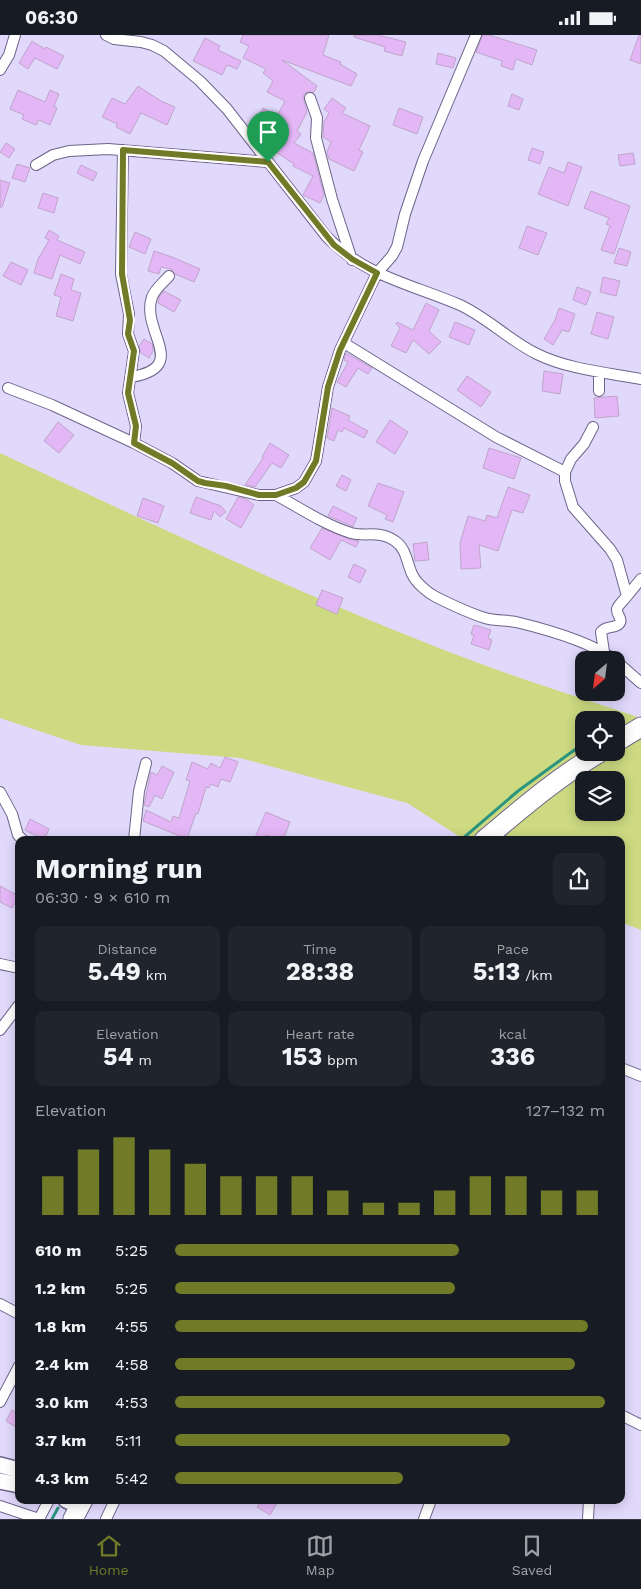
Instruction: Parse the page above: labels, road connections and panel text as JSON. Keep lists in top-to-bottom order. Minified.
{"north":"bottom left","page":{"status":"06:30","heading":["Morning run","06:30 · 9 × 610 m"],"stats":[["Distance","5.49 km"],["Time","28:38"],["Pace","5:13 /km"],["Elevation","54 m"],["Heart rate","153 bpm"],["kcal","336"]],"chart":["Elevation","127–132 m"],"list":[{"name":"610 m","note":"5:25"},{"name":"1.2 km","note":"5:25"},{"name":"1.8 km","note":"4:55"},{"name":"2.4 km","note":"4:58"},{"name":"3.0 km","note":"4:53"},{"name":"3.7 km","note":"5:11"},{"name":"4.3 km","note":"5:42"}],"tabs":["Home","Map","Saved"]}}
